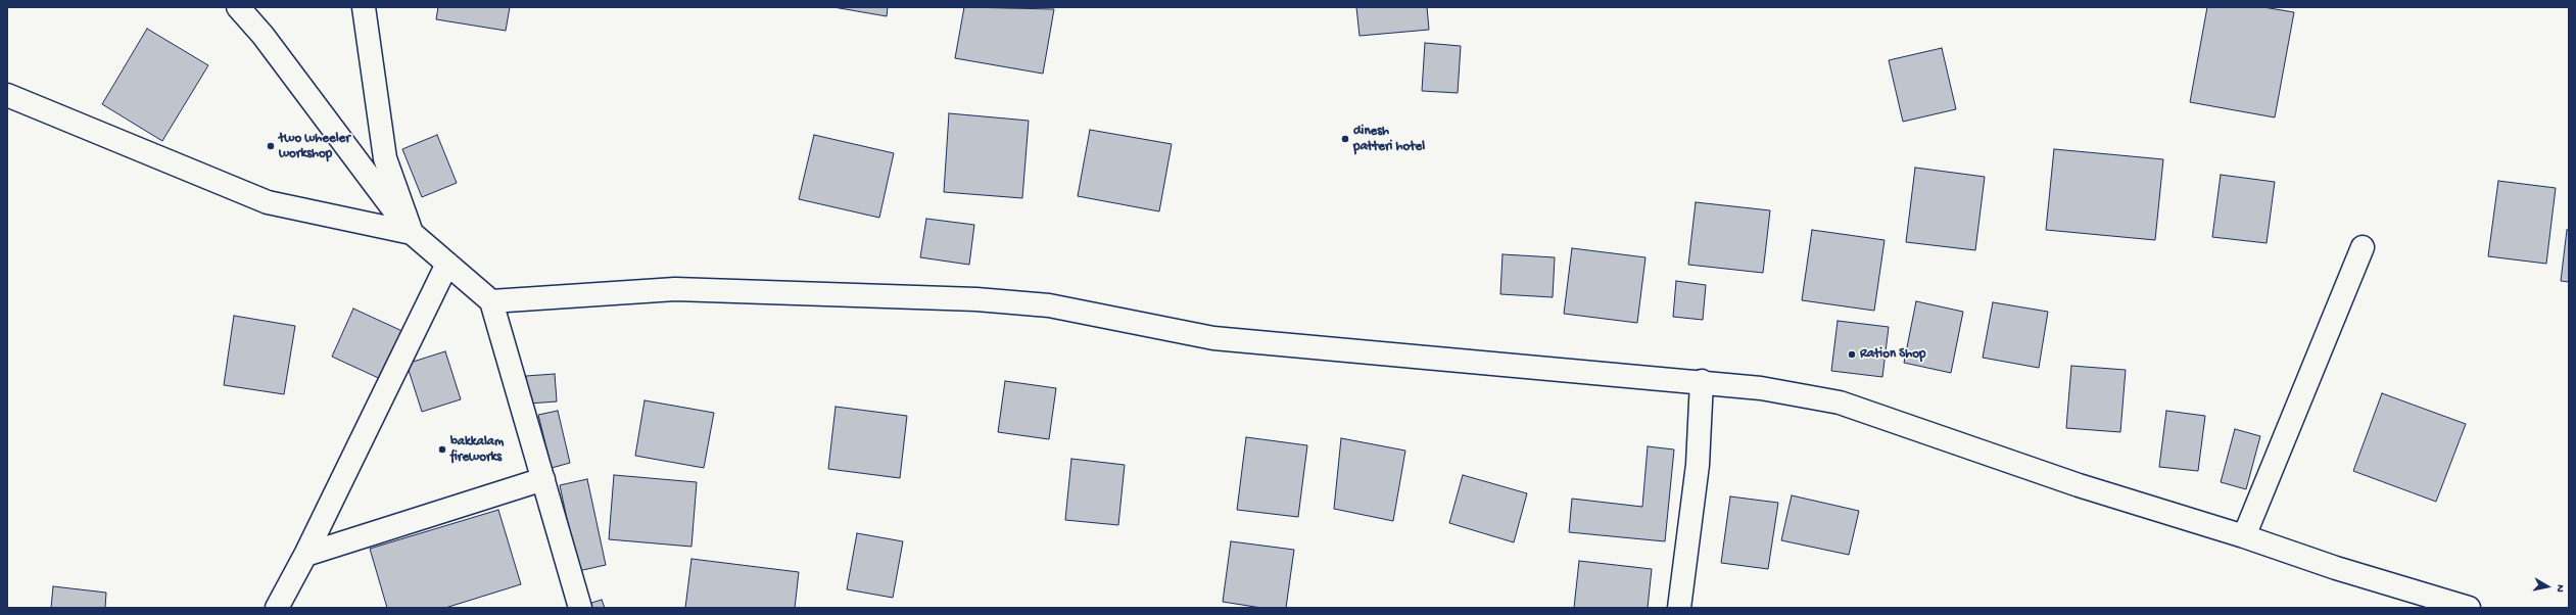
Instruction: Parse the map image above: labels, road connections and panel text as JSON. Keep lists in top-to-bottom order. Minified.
{"places":["dinesh patteri hotel","two wheeler workshop","Ration Shop","bakkalam fireworks"],"north":"right"}
